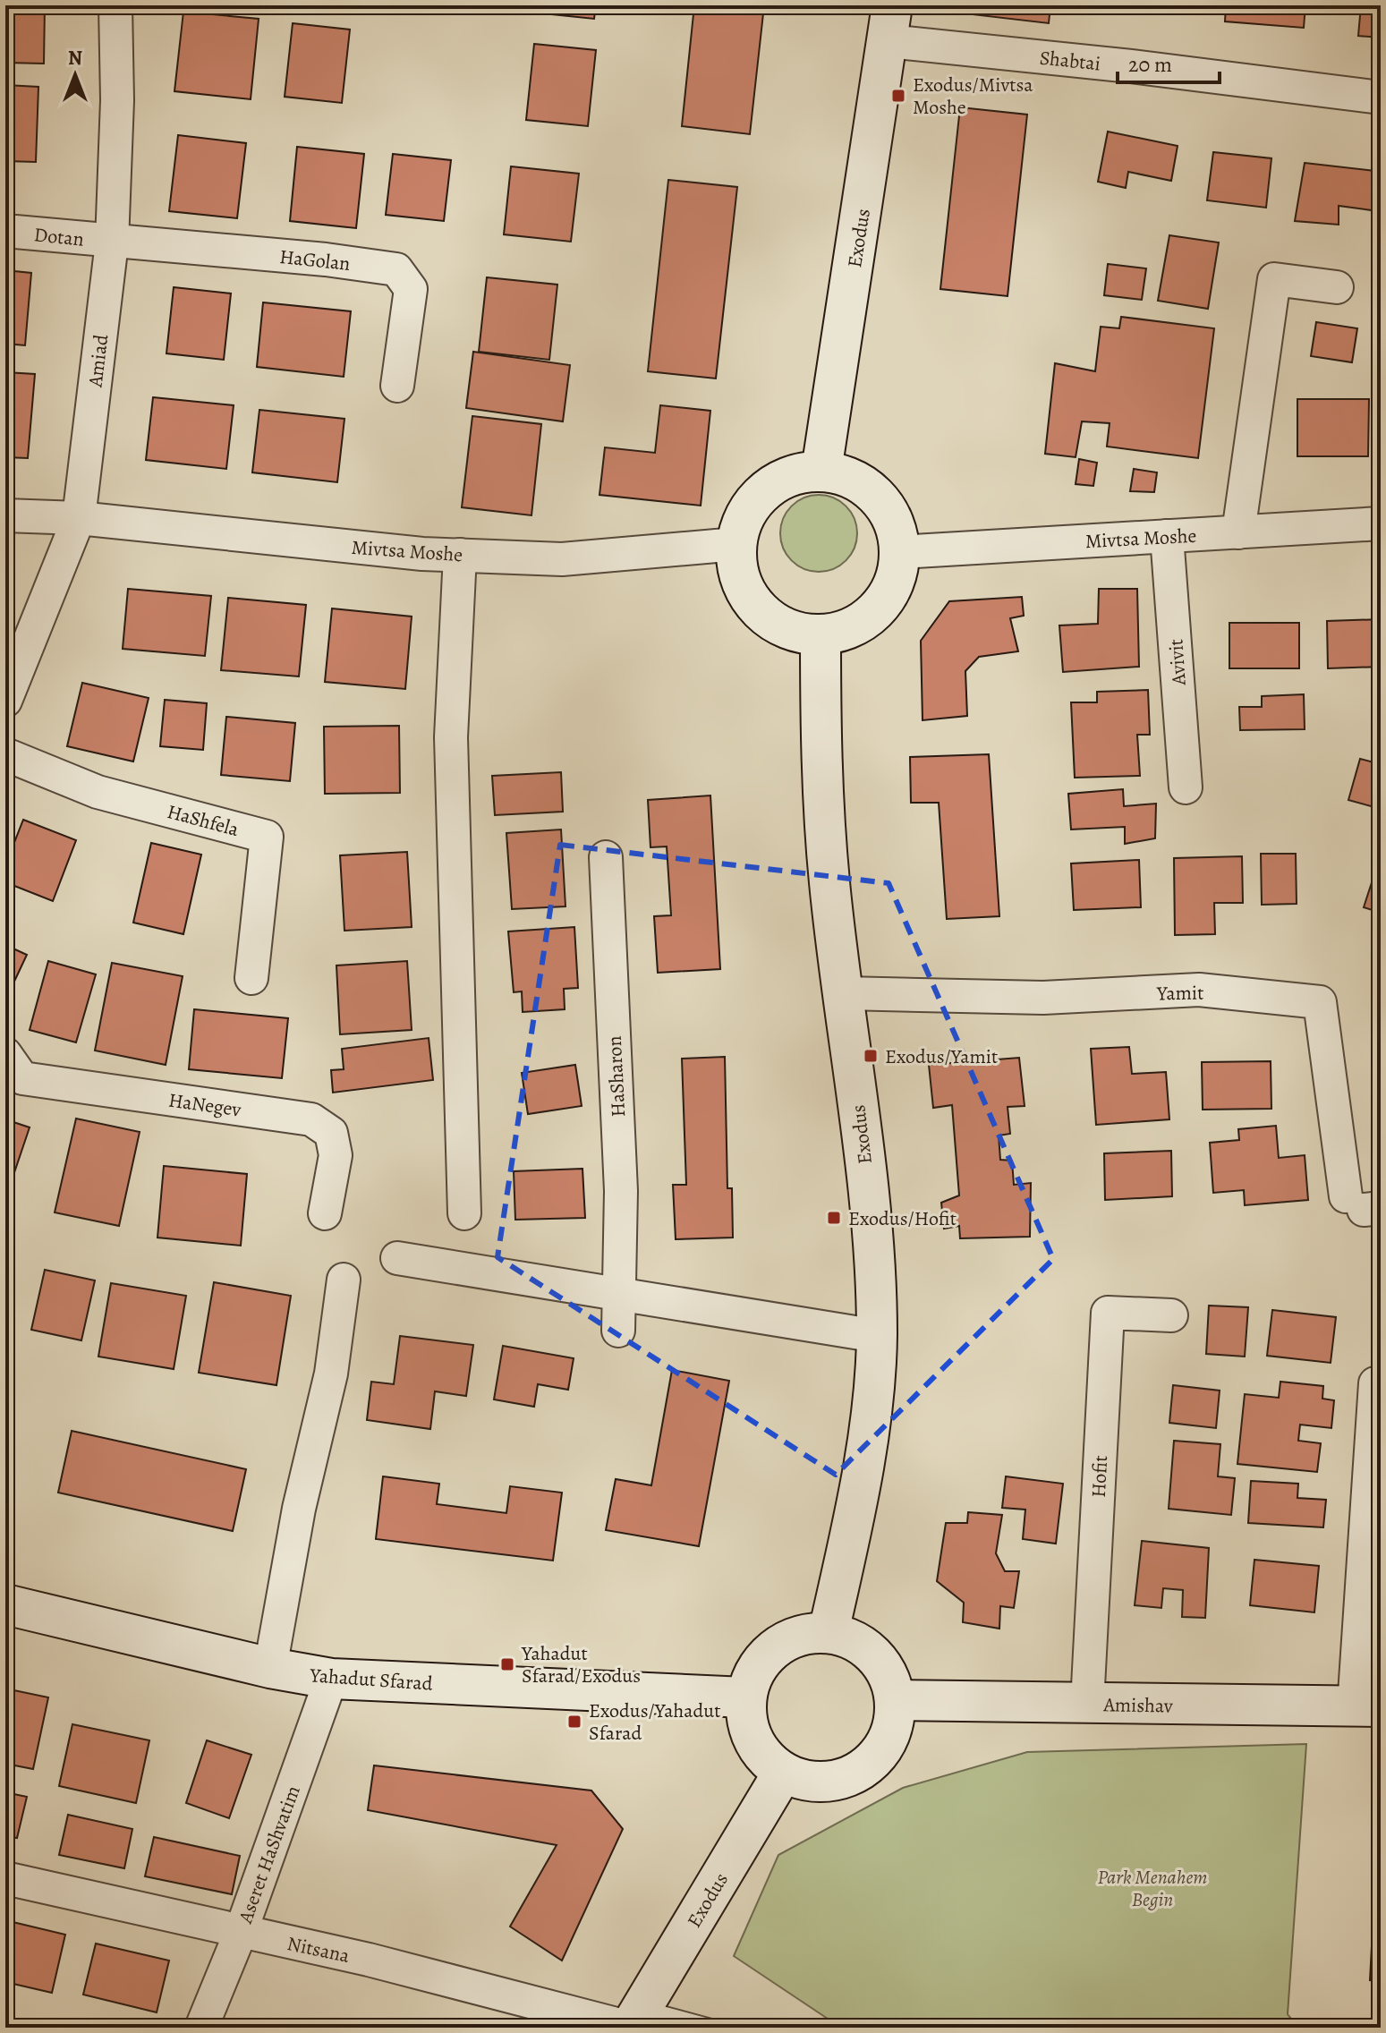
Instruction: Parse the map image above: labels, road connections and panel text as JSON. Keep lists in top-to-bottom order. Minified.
{"streets":{"street":["Shabtai","Dotan","Exodus","HaGolan","Amiad","Mivtsa Moshe","Avivit","HaShfela","Yamit","HaSharon","HaNegev","Hofit","Yahadut Sfarad","Amishav","Aseret HaShvatim","Nitsana"]},"crossings":[["Shabtai","Exodus"],["Dotan","HaGolan"],["Dotan","Amiad"],["Exodus","Mivtsa Moshe"],["Exodus","Yamit"],["Exodus","Yahadut Sfarad"],["Exodus","Amishav"],["Exodus","Nitsana"],["HaGolan","Amiad"],["Amiad","Mivtsa Moshe"],["Mivtsa Moshe","Avivit"],["Hofit","Amishav"],["Yahadut Sfarad","Amishav"],["Yahadut Sfarad","Aseret HaShvatim"],["Aseret HaShvatim","Nitsana"]],"parks":["Park Menahem Begin"],"places":{"transit":["Exodus/Mivtsa Moshe","Exodus/Yamit","Exodus/Hofit","Yahadut Sfarad/Exodus","Exodus/Yahadut Sfarad"]},"scale_bar":"20 m","north":"top"}
